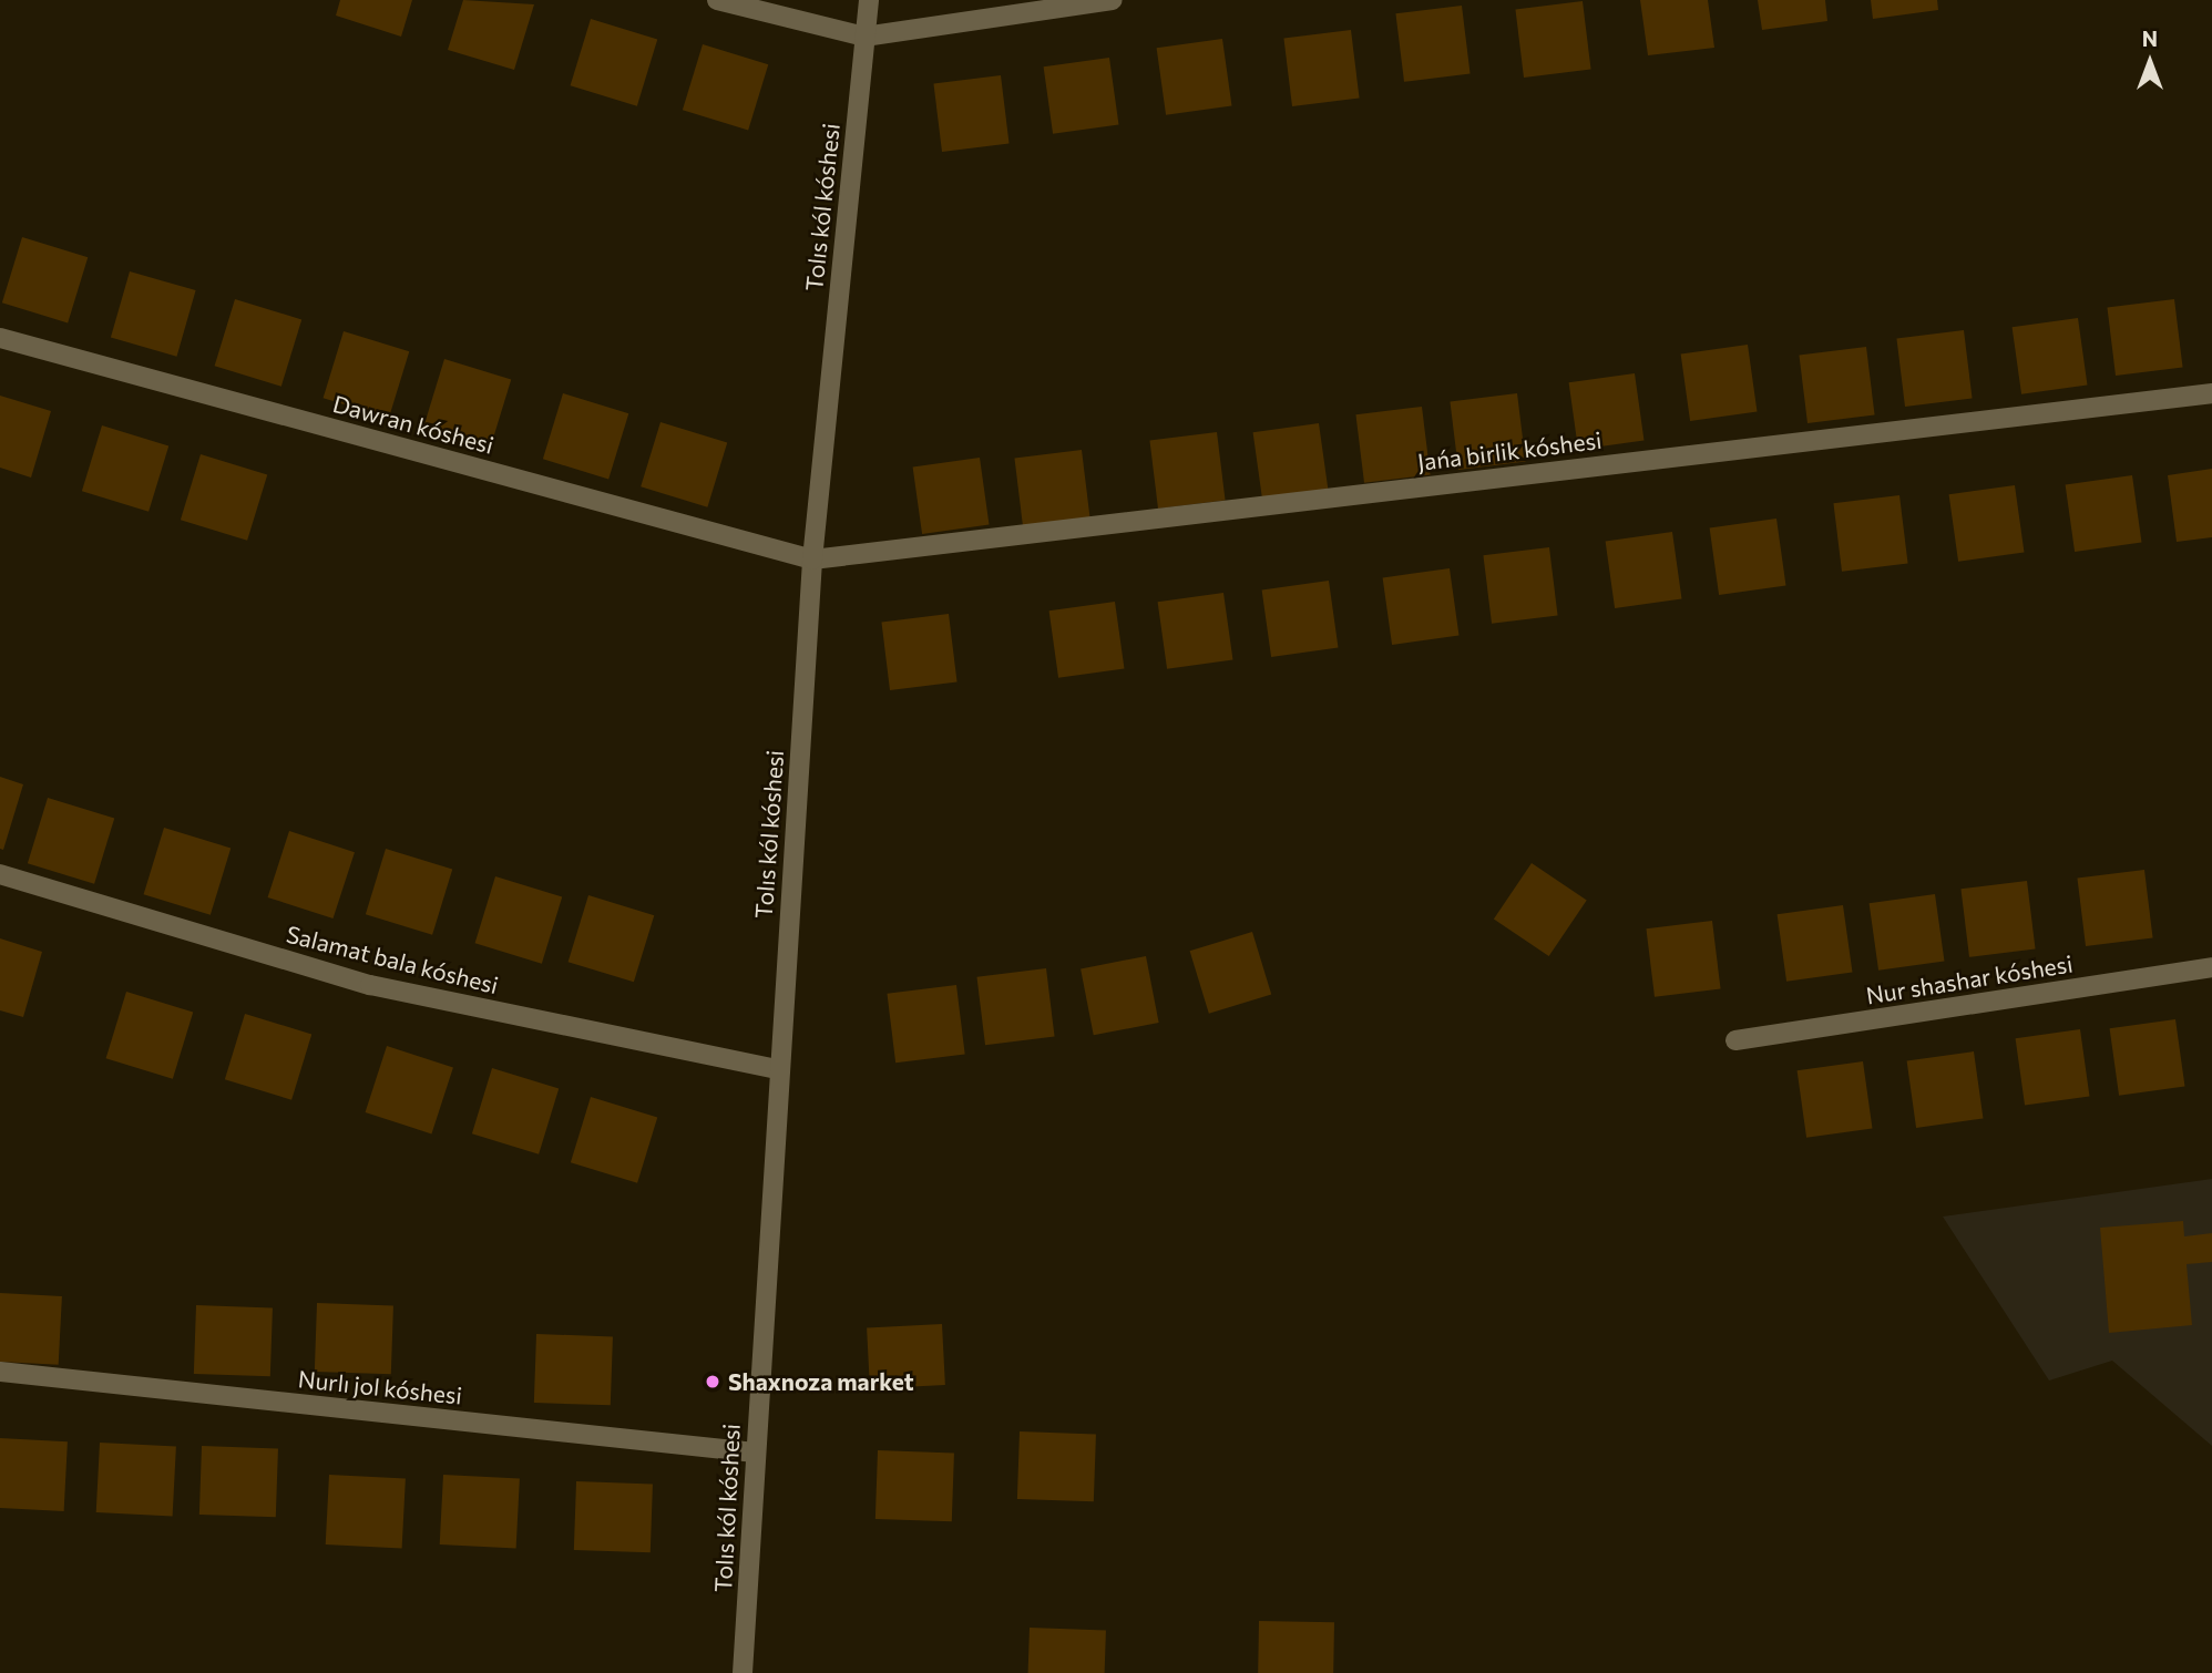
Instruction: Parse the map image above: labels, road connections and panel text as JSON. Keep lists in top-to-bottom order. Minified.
{"streets":{"street":["Tolıs kól kóshesi","Dawran kóshesi","Jańa birlik kóshesi","Salamat bala kóshesi","Nur shashar kóshesi","Nurlı jol kóshesi"]},"crossings":[["Tolıs kól kóshesi","Dawran kóshesi"],["Tolıs kól kóshesi","Jańa birlik kóshesi"],["Tolıs kól kóshesi","Salamat bala kóshesi"],["Tolıs kól kóshesi","Nurlı jol kóshesi"],["Dawran kóshesi","Jańa birlik kóshesi"]],"places":["Shaxnoza market"],"north":"top"}
